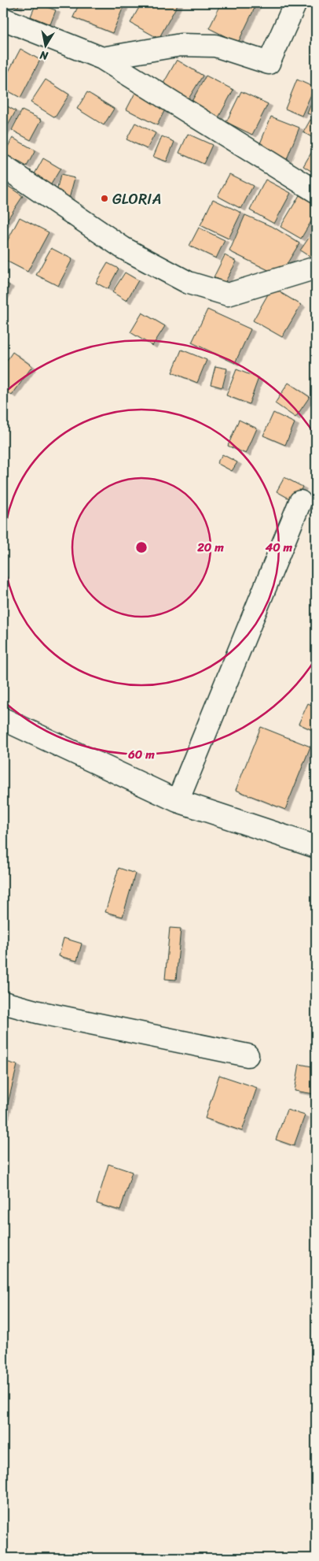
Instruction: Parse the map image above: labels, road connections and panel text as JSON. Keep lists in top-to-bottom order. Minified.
{"places":["GLORIA"],"north":"bottom","rings":["20 m","40 m","60 m"]}
